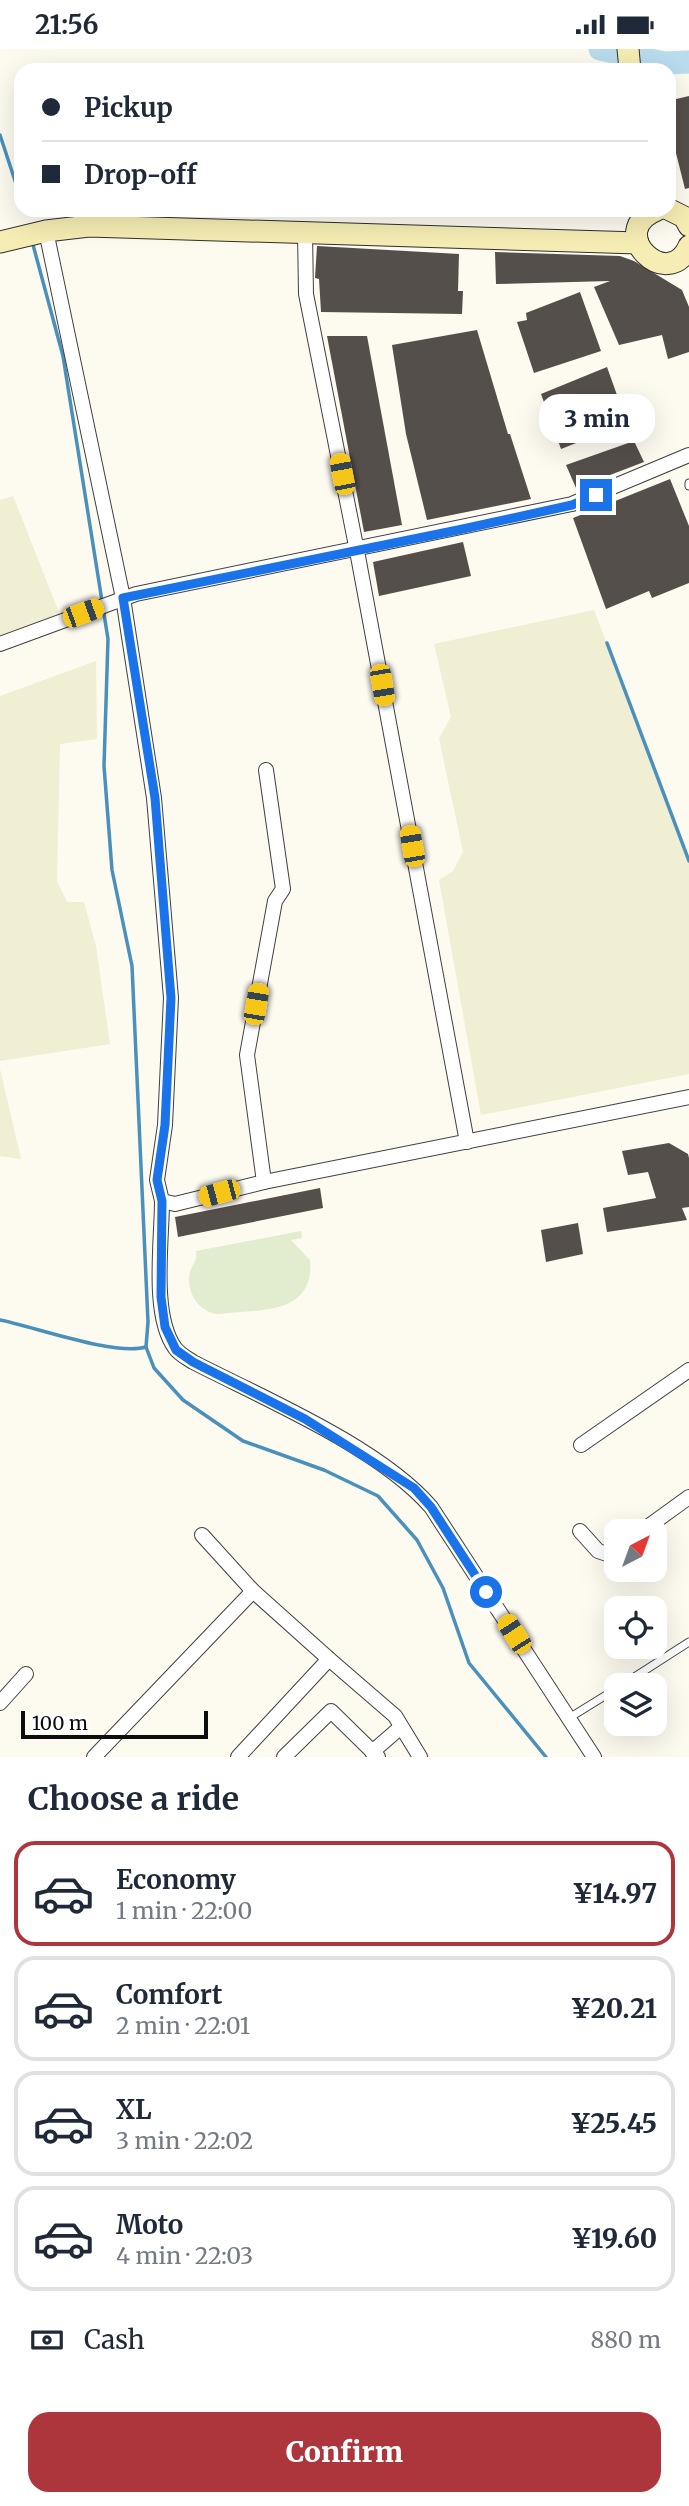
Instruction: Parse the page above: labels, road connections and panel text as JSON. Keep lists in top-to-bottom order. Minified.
{"scale_bar":"100 m","north":"top right","page":{"status":"21:56","banner":["Pickup","Drop-off"],"bubble":"3 min","scale":"100 m","heading":"Choose a ride","list":[{"name":"Economy","note":"1 min · 22:00","value":"¥14.97"},{"name":"Comfort","note":"2 min · 22:01","value":"¥20.21"},{"name":"XL","note":"3 min · 22:02","value":"¥25.45"},{"name":"Moto","note":"4 min · 22:03","value":"¥19.60"}],"pay":["Cash","880 m"],"buttons":"Confirm"}}
